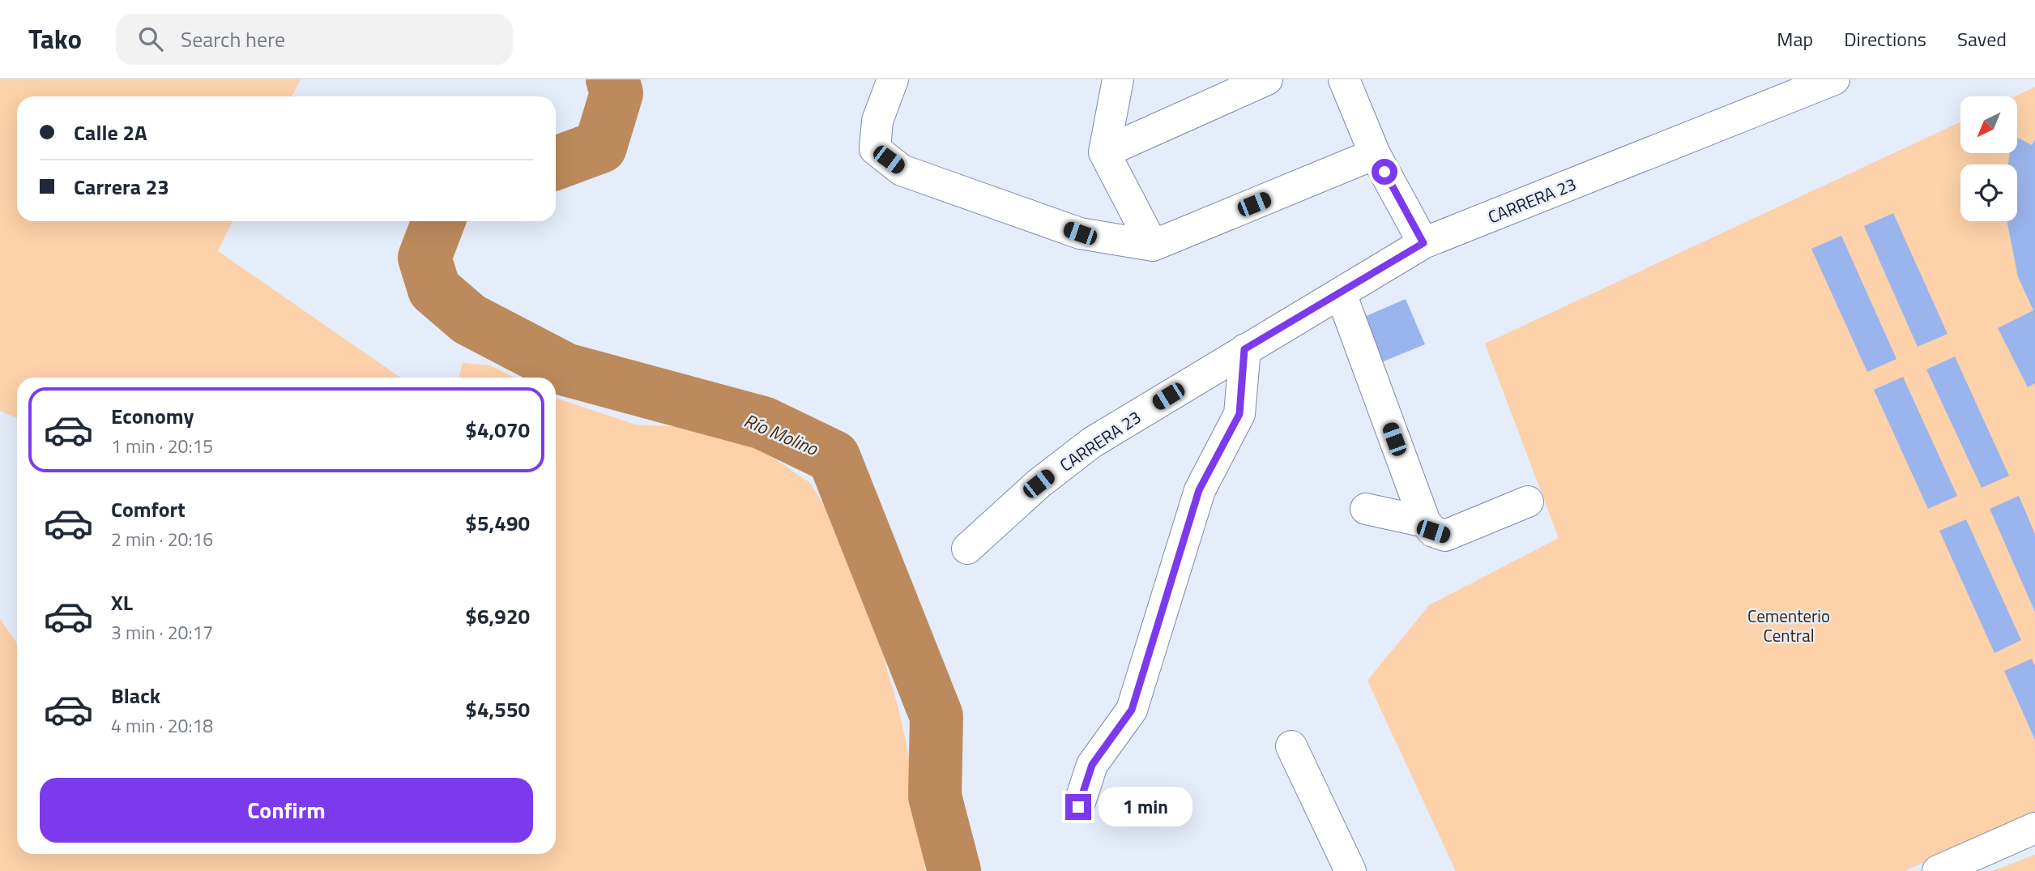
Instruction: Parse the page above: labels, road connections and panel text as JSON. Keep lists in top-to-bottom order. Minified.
{"streets":{"street":["CARRERA 23"]},"water":["Río Molino"],"parks":["Cementerio Central"],"north":"bottom left","page":{"header":"Tako","search":"Search here","nav":["Map","Directions","Saved"],"banner":["Calle 2A","Carrera 23"],"list":[{"name":"Economy","note":"1 min · 20:15","value":"$4,070"},{"name":"Comfort","note":"2 min · 20:16","value":"$5,490"},{"name":"XL","note":"3 min · 20:17","value":"$6,920"},{"name":"Black","note":"4 min · 20:18","value":"$4,550"}],"buttons":"Confirm","bubble":"1 min"}}
